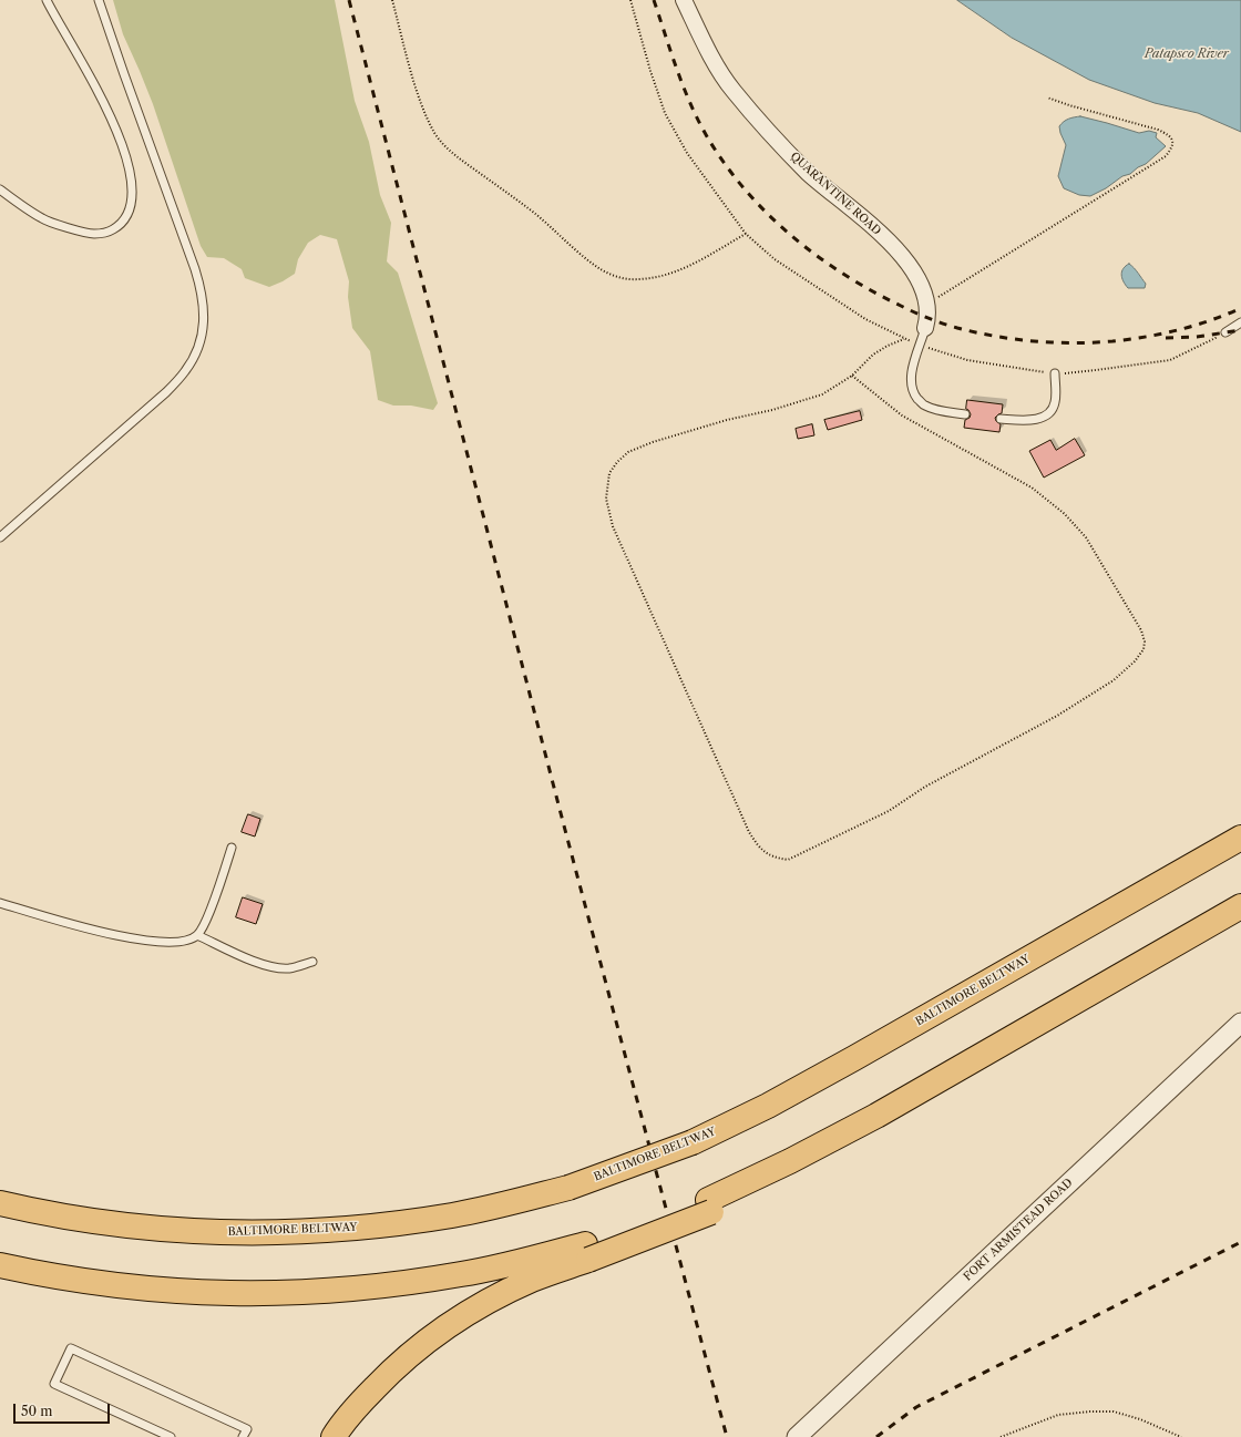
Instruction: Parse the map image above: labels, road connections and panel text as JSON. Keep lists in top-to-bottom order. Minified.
{"streets":{"highway":["BALTIMORE BELTWAY"],"street":["QUARANTINE ROAD","FORT ARMISTEAD ROAD"]},"water":["Patapsco River"],"scale_bar":"50 m"}
